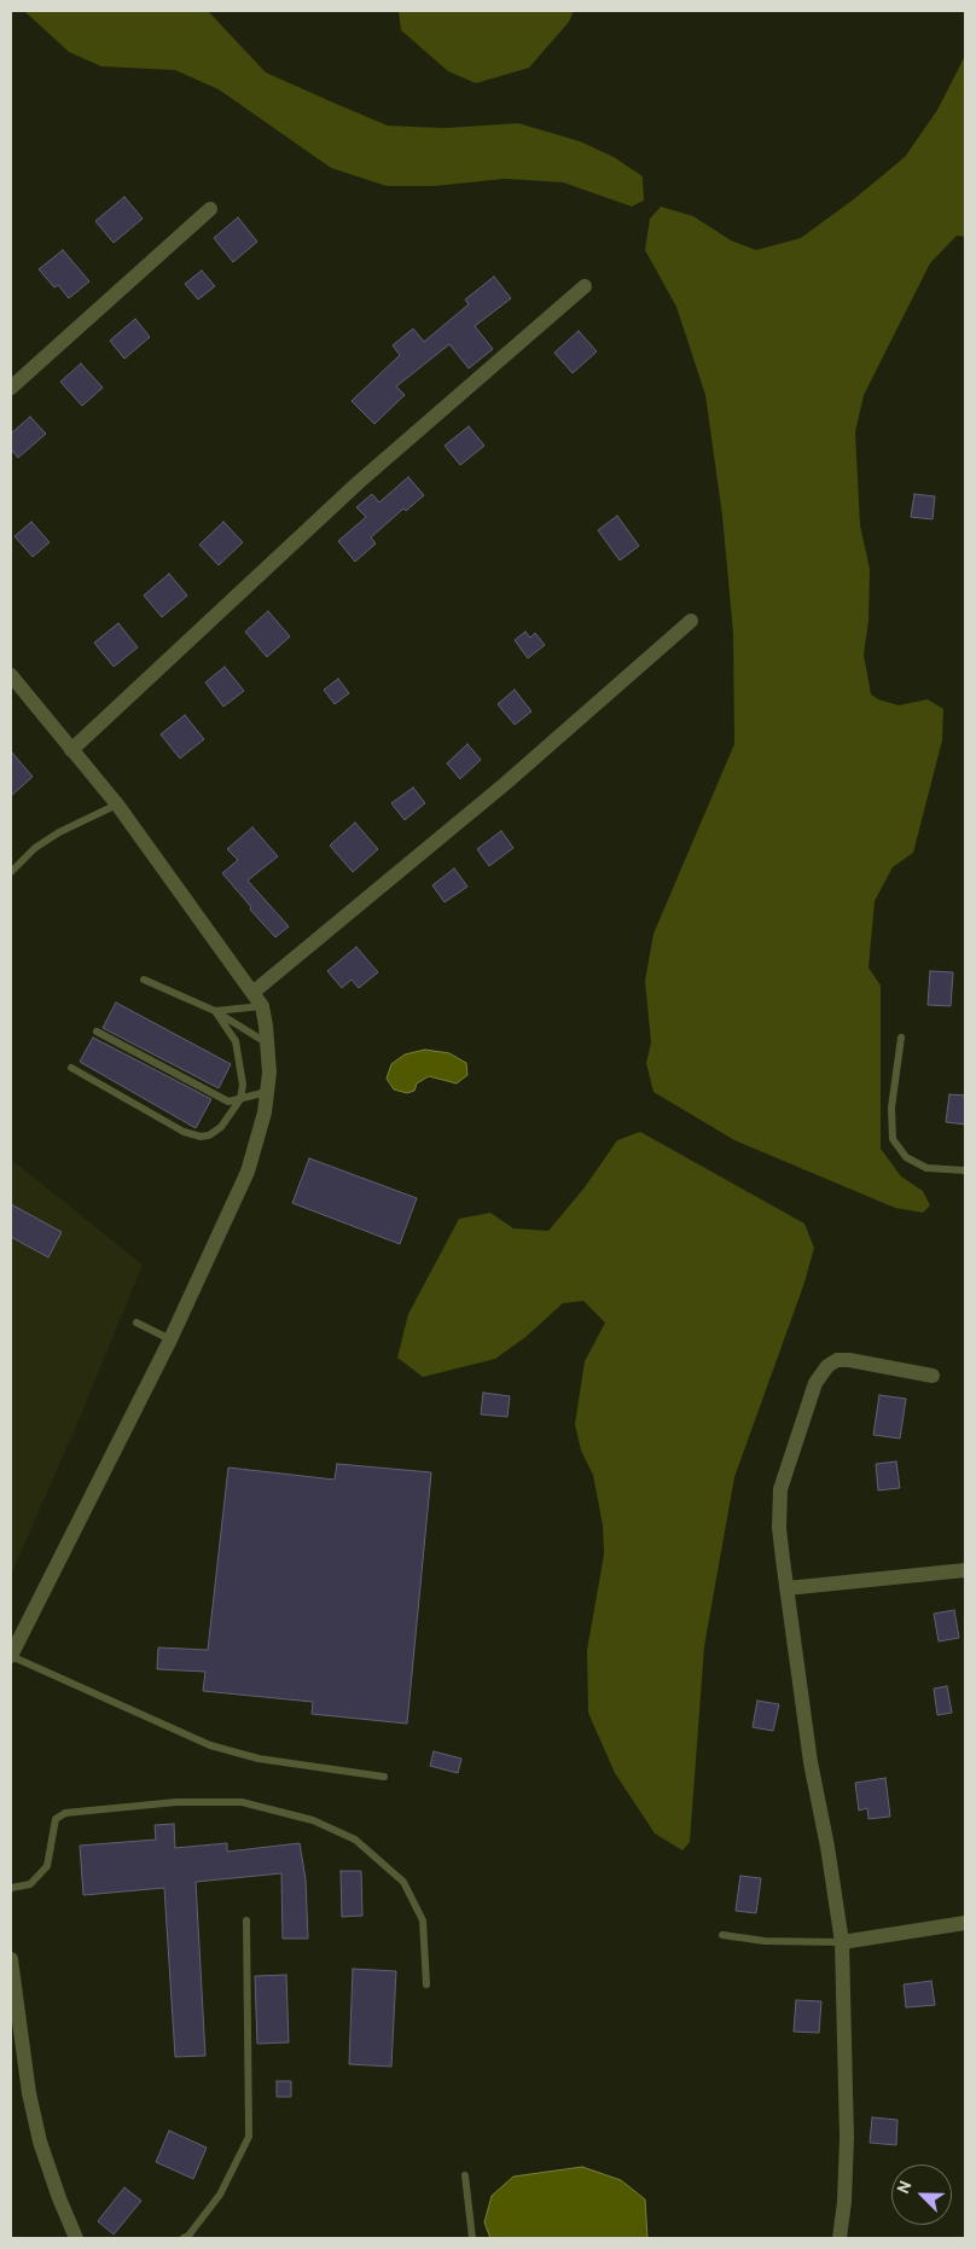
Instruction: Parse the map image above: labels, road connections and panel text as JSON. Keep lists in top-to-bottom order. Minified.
{"north":"top left"}
